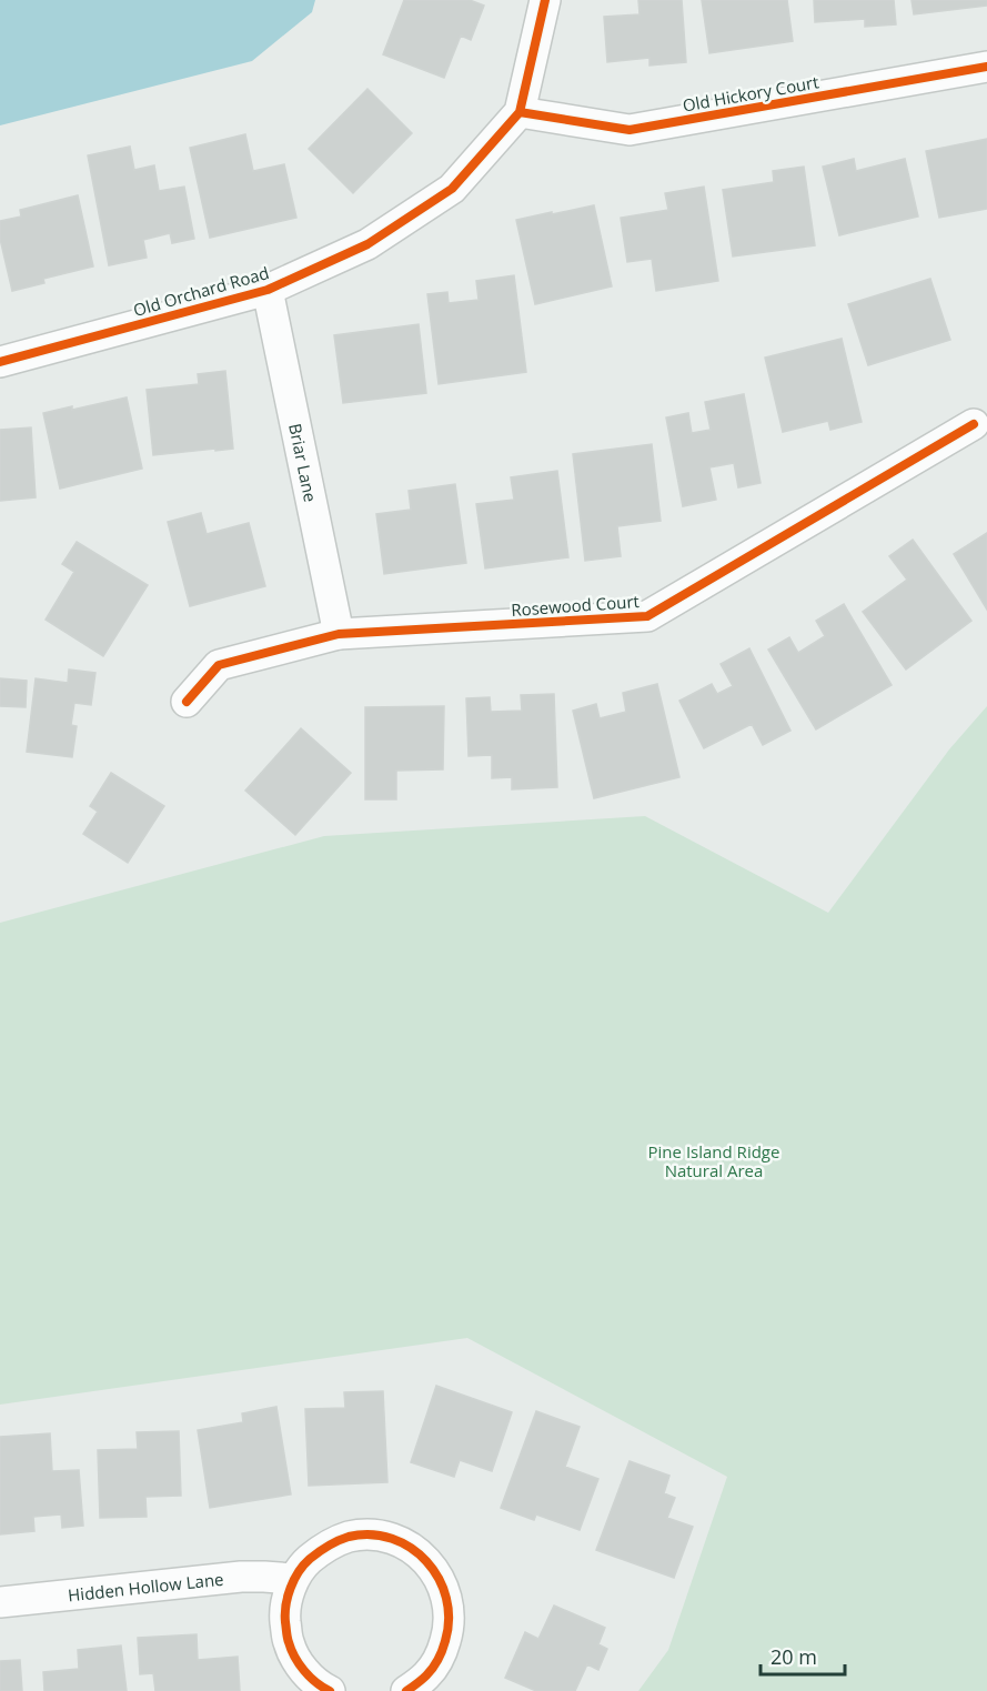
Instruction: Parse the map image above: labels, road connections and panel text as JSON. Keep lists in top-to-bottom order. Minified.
{"streets":{"street":["Old Hickory Court","Old Orchard Road","Briar Lane","Rosewood Court","Hidden Hollow Lane"]},"crossings":[["Old Hickory Court","Old Orchard Road"],["Old Orchard Road","Briar Lane"],["Briar Lane","Rosewood Court"]],"parks":["Pine Island Ridge Natural Area"],"scale_bar":"20 m"}
